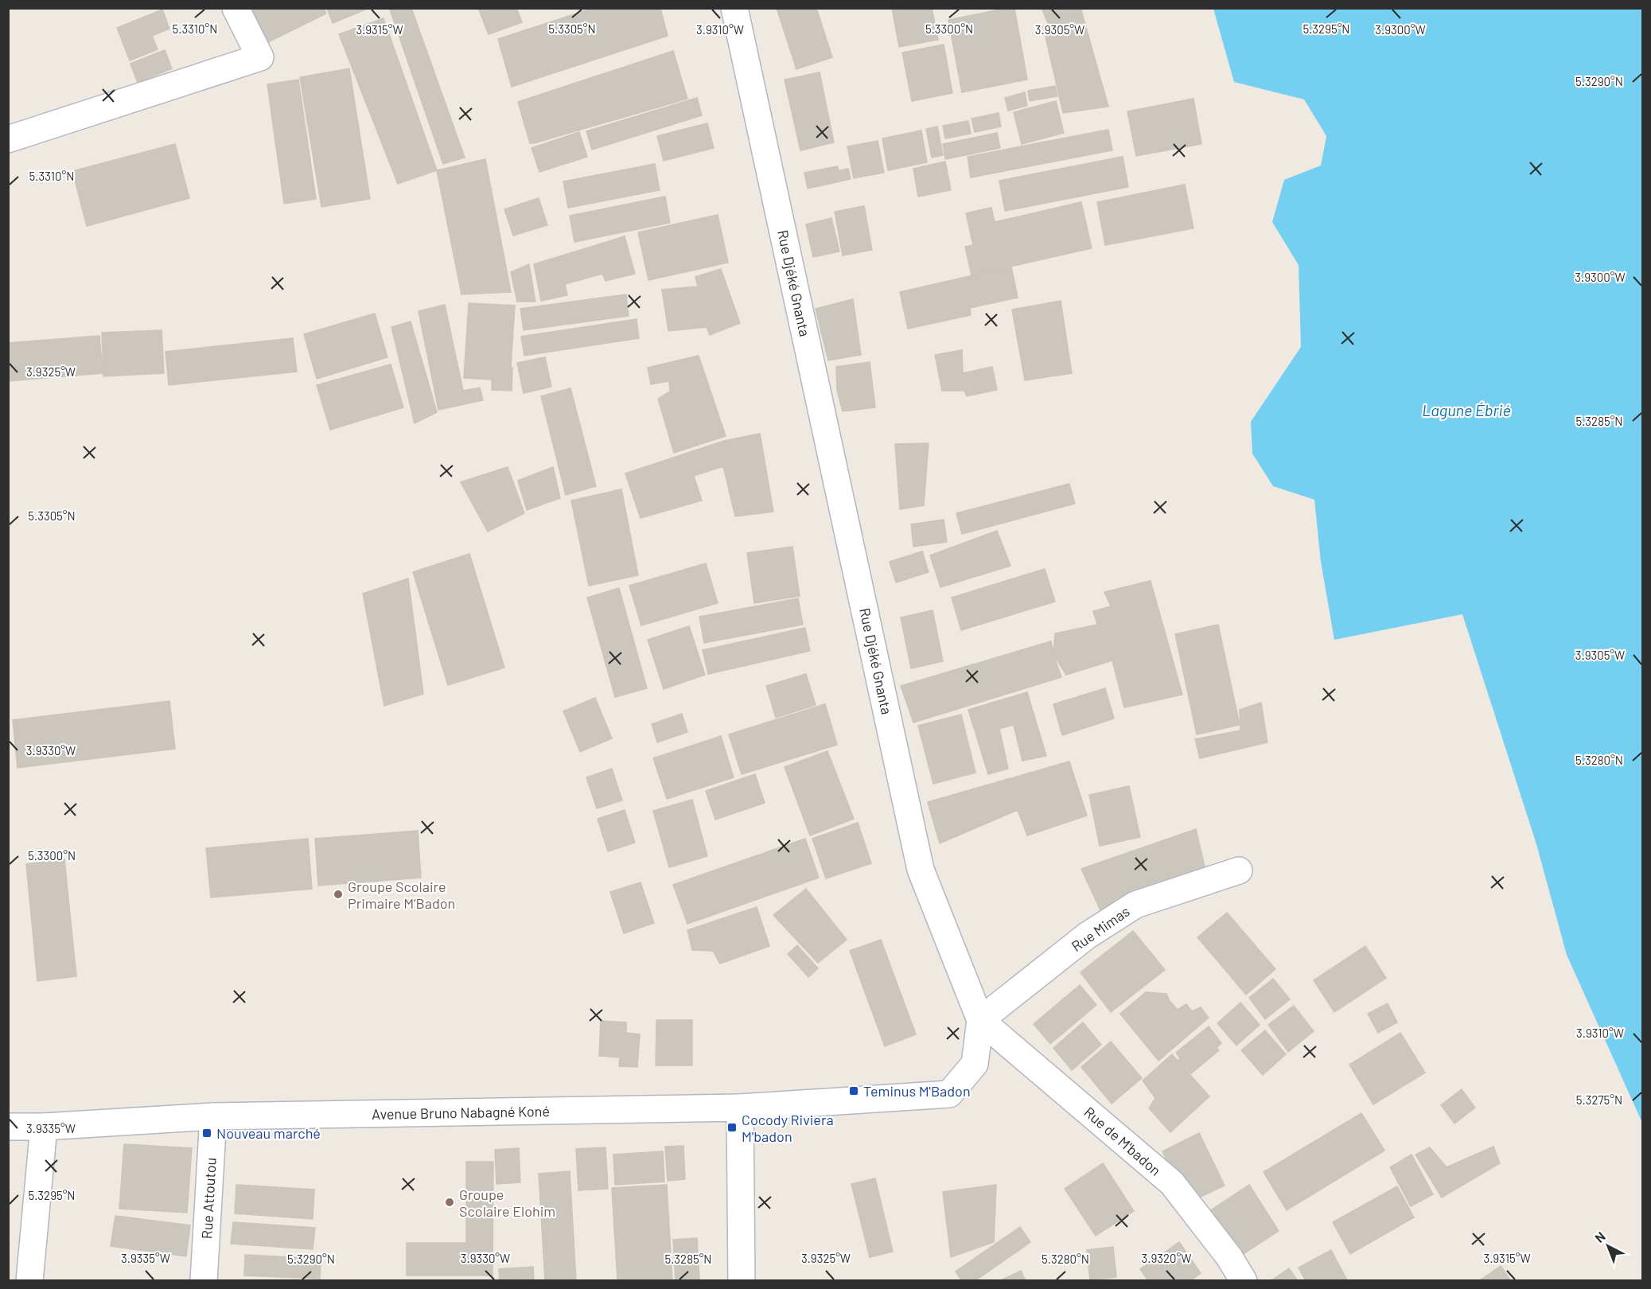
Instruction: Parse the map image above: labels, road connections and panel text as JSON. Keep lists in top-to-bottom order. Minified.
{"streets":{"street":["Rue Djéké Gnanta","Rue Mimas","Avenue Bruno Nabagné Koné","Rue de M'badon","Rue Attoutou"]},"crossings":[["Rue Djéké Gnanta","Rue Mimas"],["Rue Djéké Gnanta","Avenue Bruno Nabagné Koné"],["Rue Djéké Gnanta","Rue de M'badon"],["Rue Mimas","Rue de M'badon"],["Avenue Bruno Nabagné Koné","Rue Attoutou"]],"water":["Lagune Ébrié"],"places":{"other":["Groupe Scolaire Primaire M’Badon","Groupe Scolaire Elohim"],"transit":["Teminus M'Badon","Cocody Riviera M'badon","Nouveau marché"]},"north":"top left","coordinates":["5.3310°N","5.3305°N","5.3295°N","5.3300°N","3.9315°W","3.9310°W","3.9305°W","3.9300°W","5.3290°N","3.9325°W","5.3285°N","3.9330°W","5.3280°N","5.3275°N","3.9335°W","3.9320°W"]}
